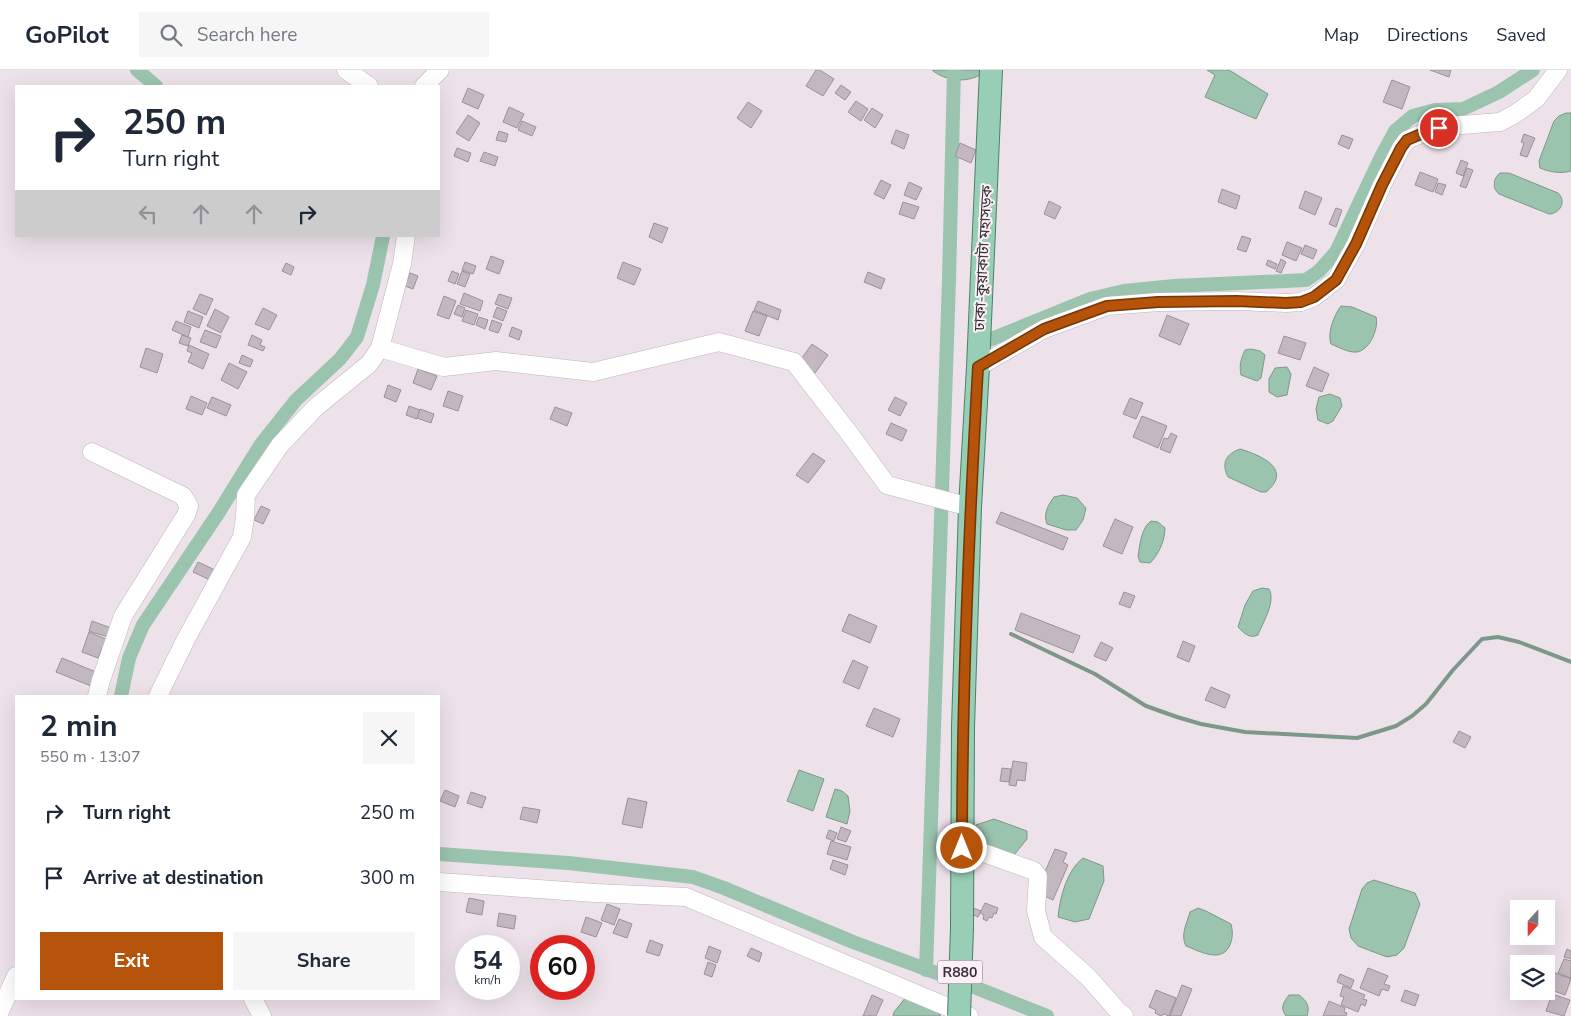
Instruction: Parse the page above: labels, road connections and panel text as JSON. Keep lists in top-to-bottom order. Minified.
{"streets":{"main road":["ঢাকা-কুয়াকাটা মহাসড়ক","R880"]},"north":"bottom","page":{"header":"GoPilot","search":"Search here","nav":["Map","Directions","Saved"],"turn":["250 m","Turn right"],"heading":["2 min","550 m · 13:07"],"list":[{"name":"Turn right","value":"250 m"},{"name":"Arrive at destination","value":"300 m"}],"buttons":["Exit","Share"],"speed":"54 km/h","limit":"60"}}
